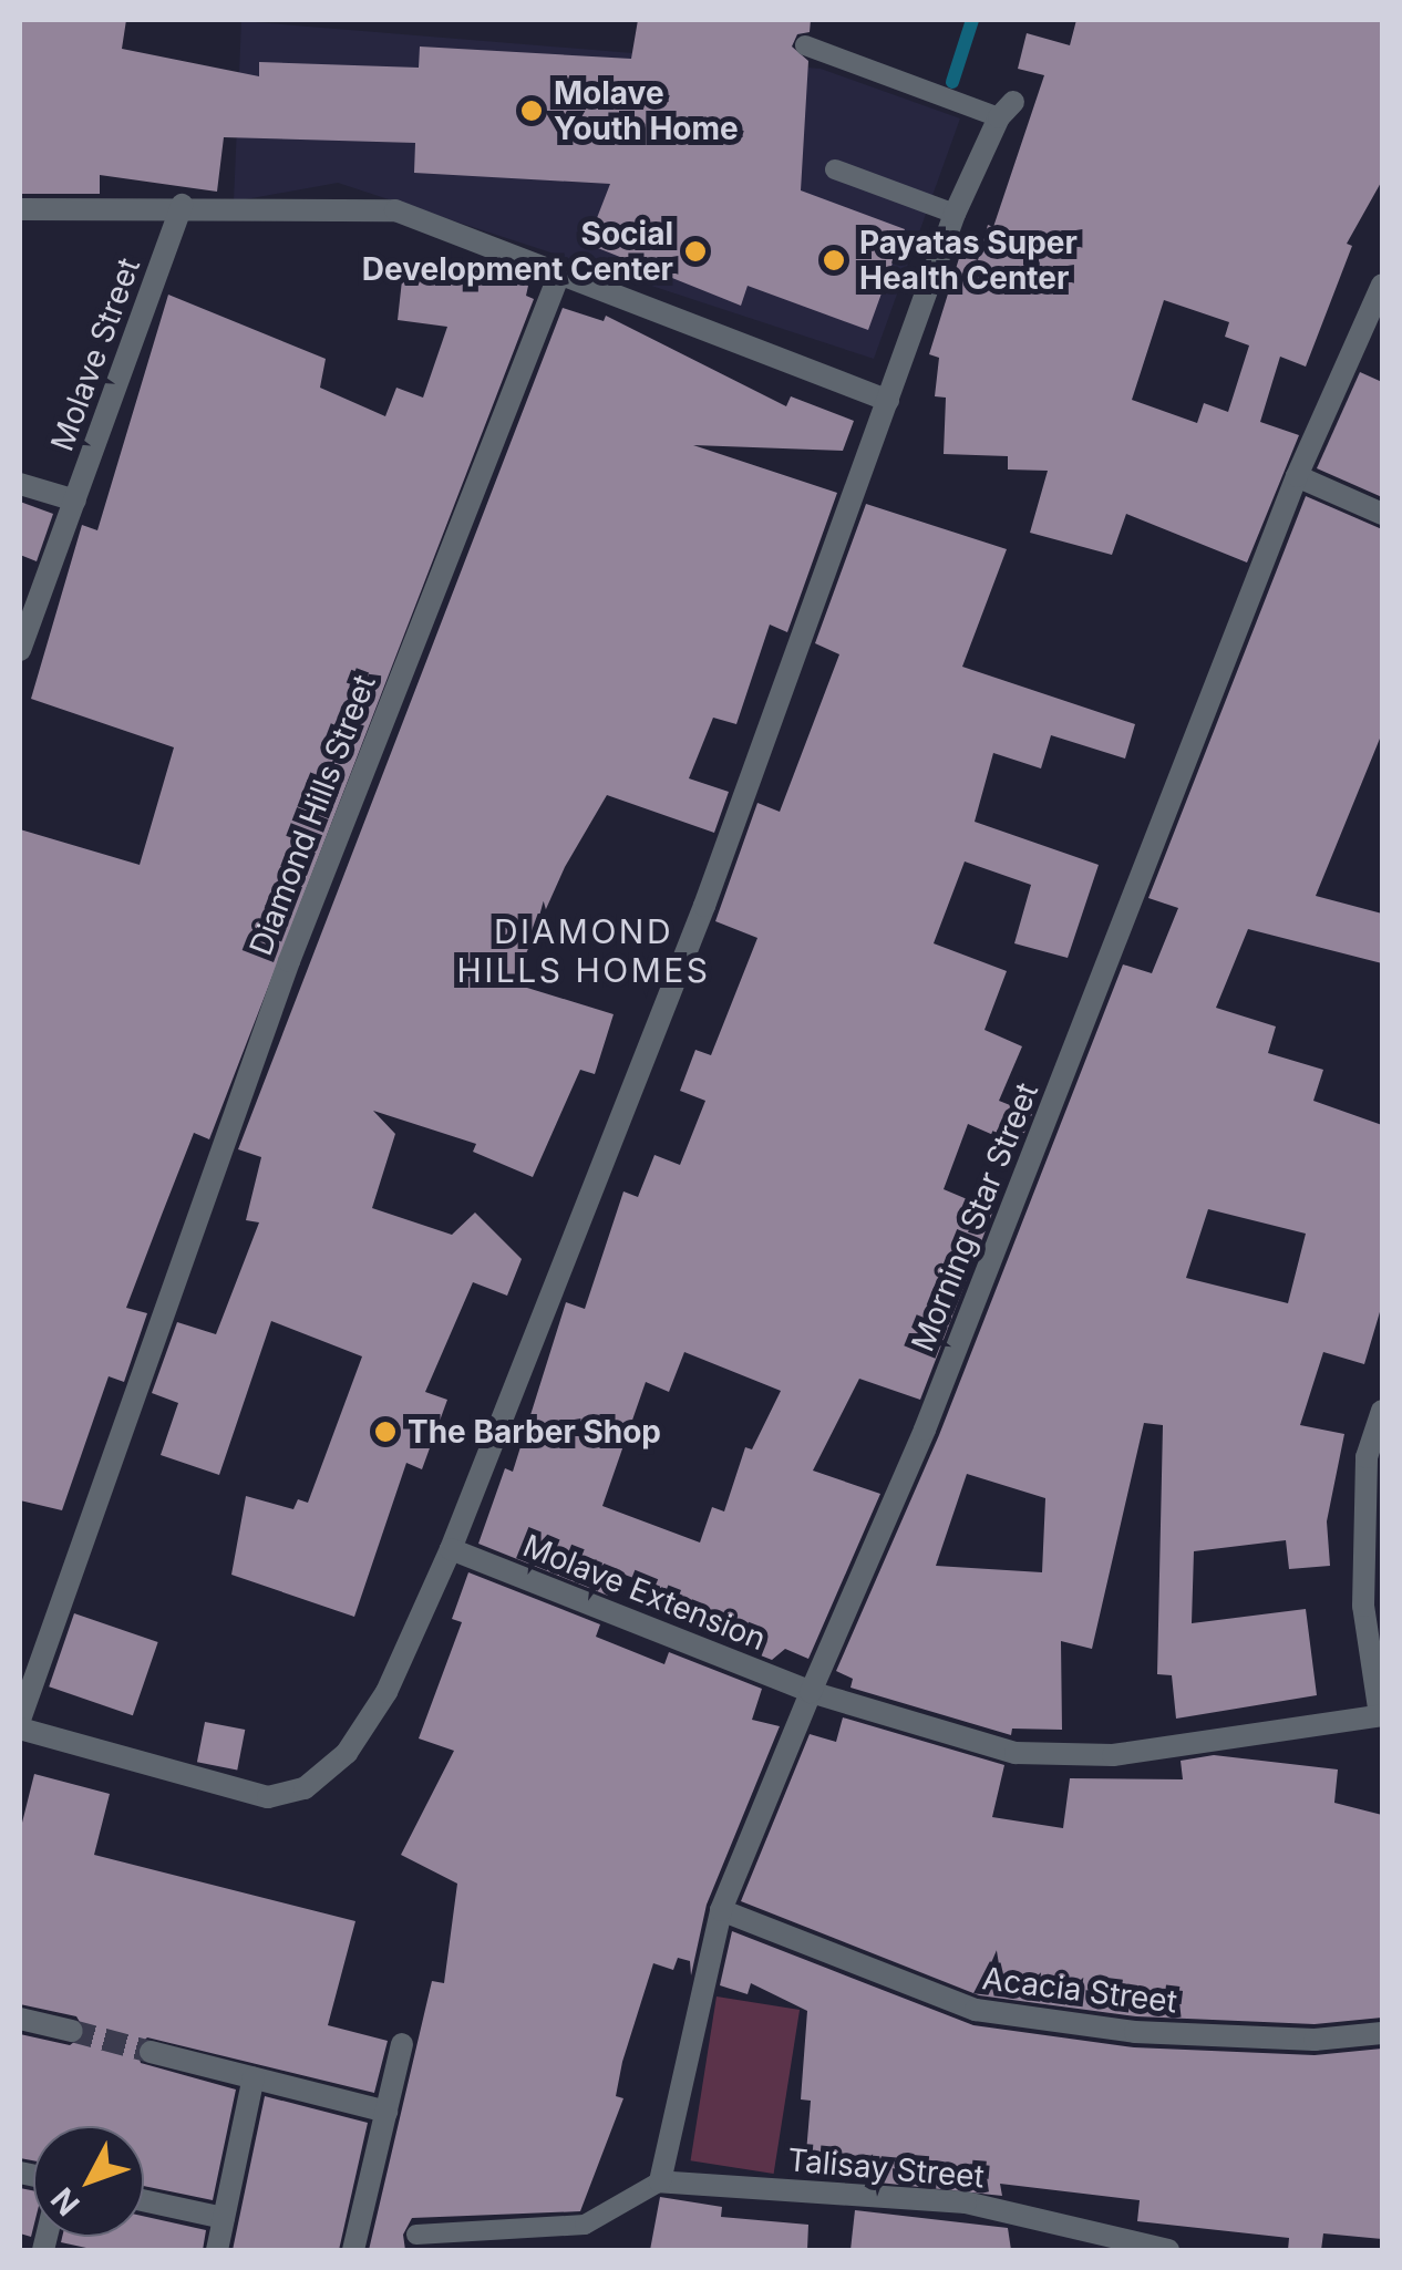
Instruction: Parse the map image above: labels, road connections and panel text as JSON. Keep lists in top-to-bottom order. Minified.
{"streets":{"street":["Molave Street","Diamond Hills Street","Morning Star Street","Molave Extension","Acacia Street","Talisay Street"]},"crossings":[["Morning Star Street","Molave Extension"],["Morning Star Street","Acacia Street"],["Morning Star Street","Talisay Street"]],"districts":["DIAMOND HILLS HOMES"],"places":["Molave Youth Home","Social Development Center","Payatas Super Health Center","The Barber Shop"],"north":"bottom left"}
